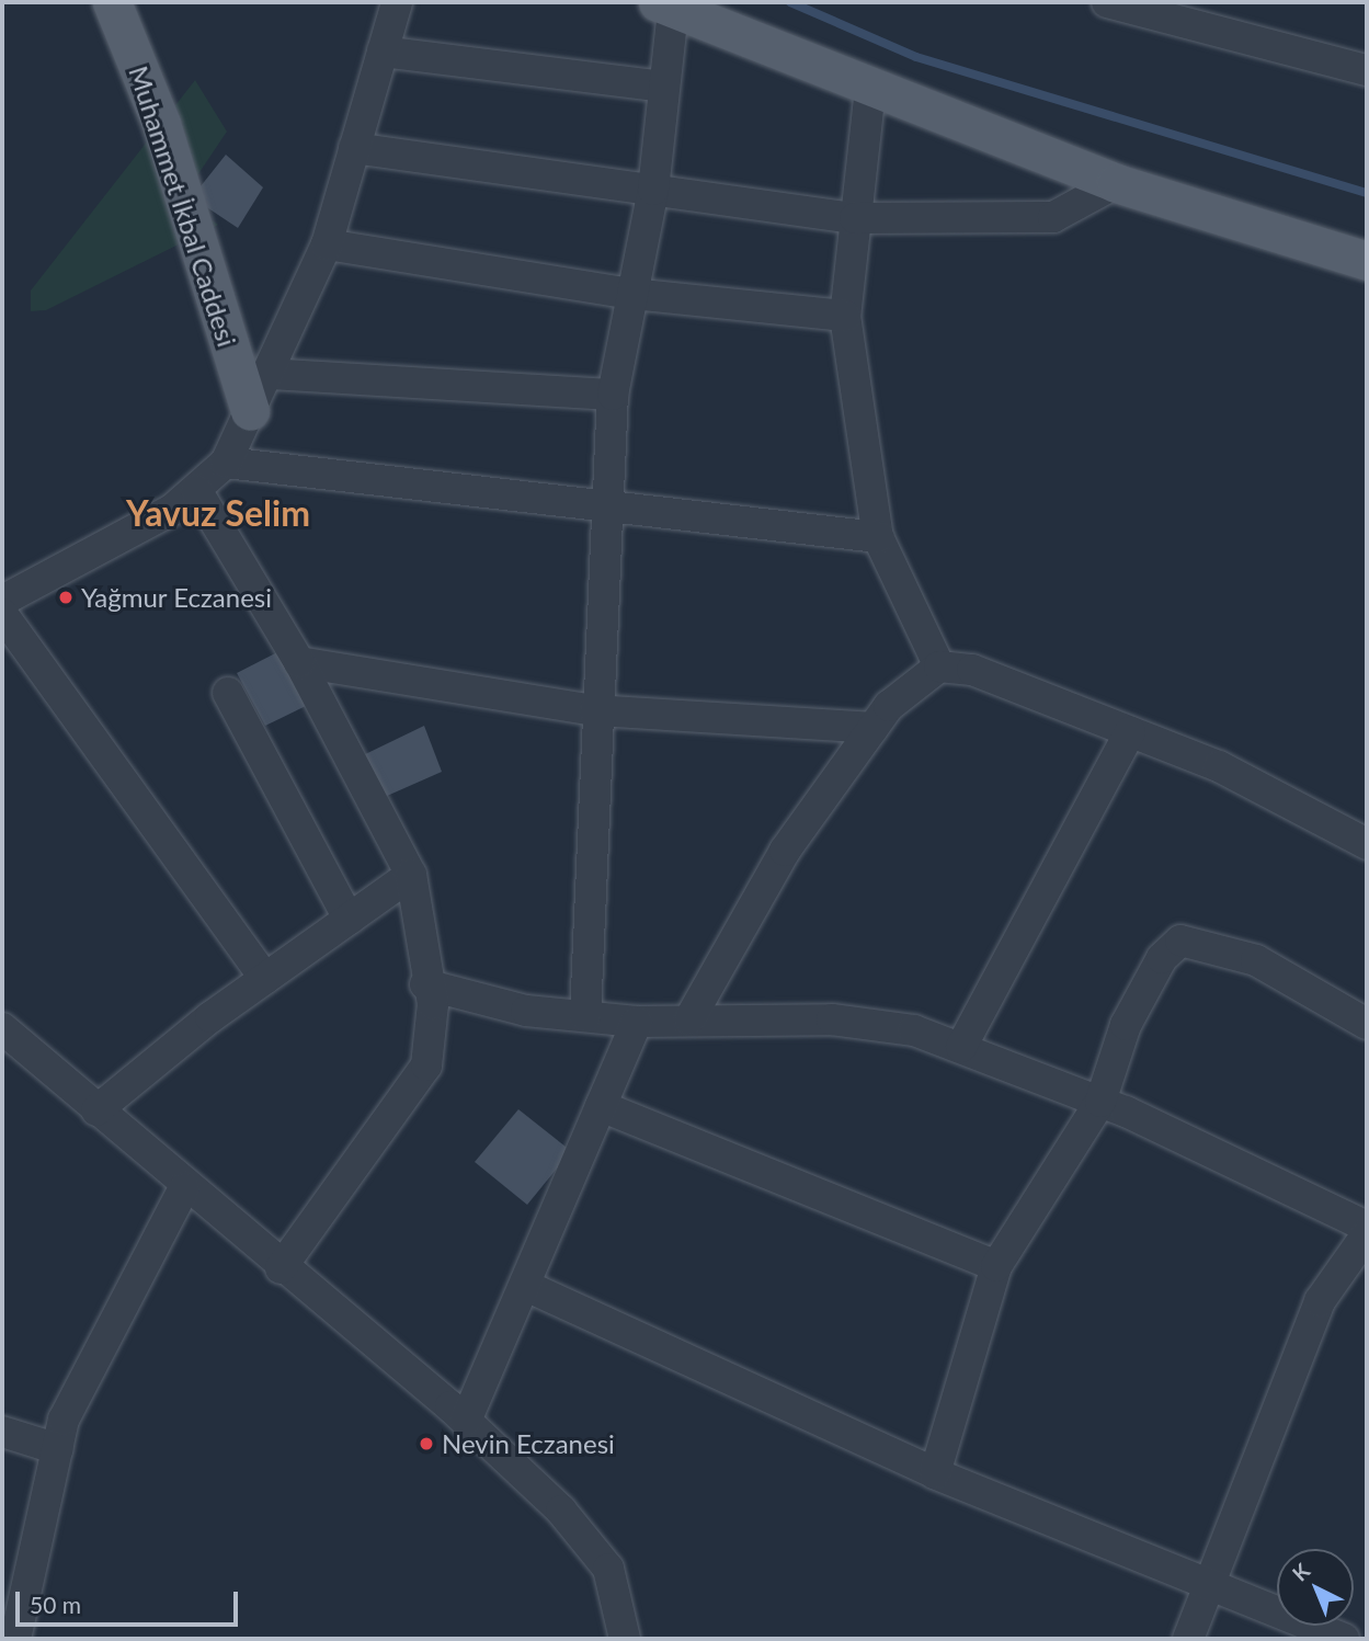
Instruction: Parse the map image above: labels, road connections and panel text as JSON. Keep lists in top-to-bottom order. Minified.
{"streets":{"main road":["Muhammet İkbal Caddesi"]},"districts":["Yavuz Selim"],"places":["Yağmur Eczanesi","Nevin Eczanesi"],"scale_bar":"50 m","north":"top left"}
